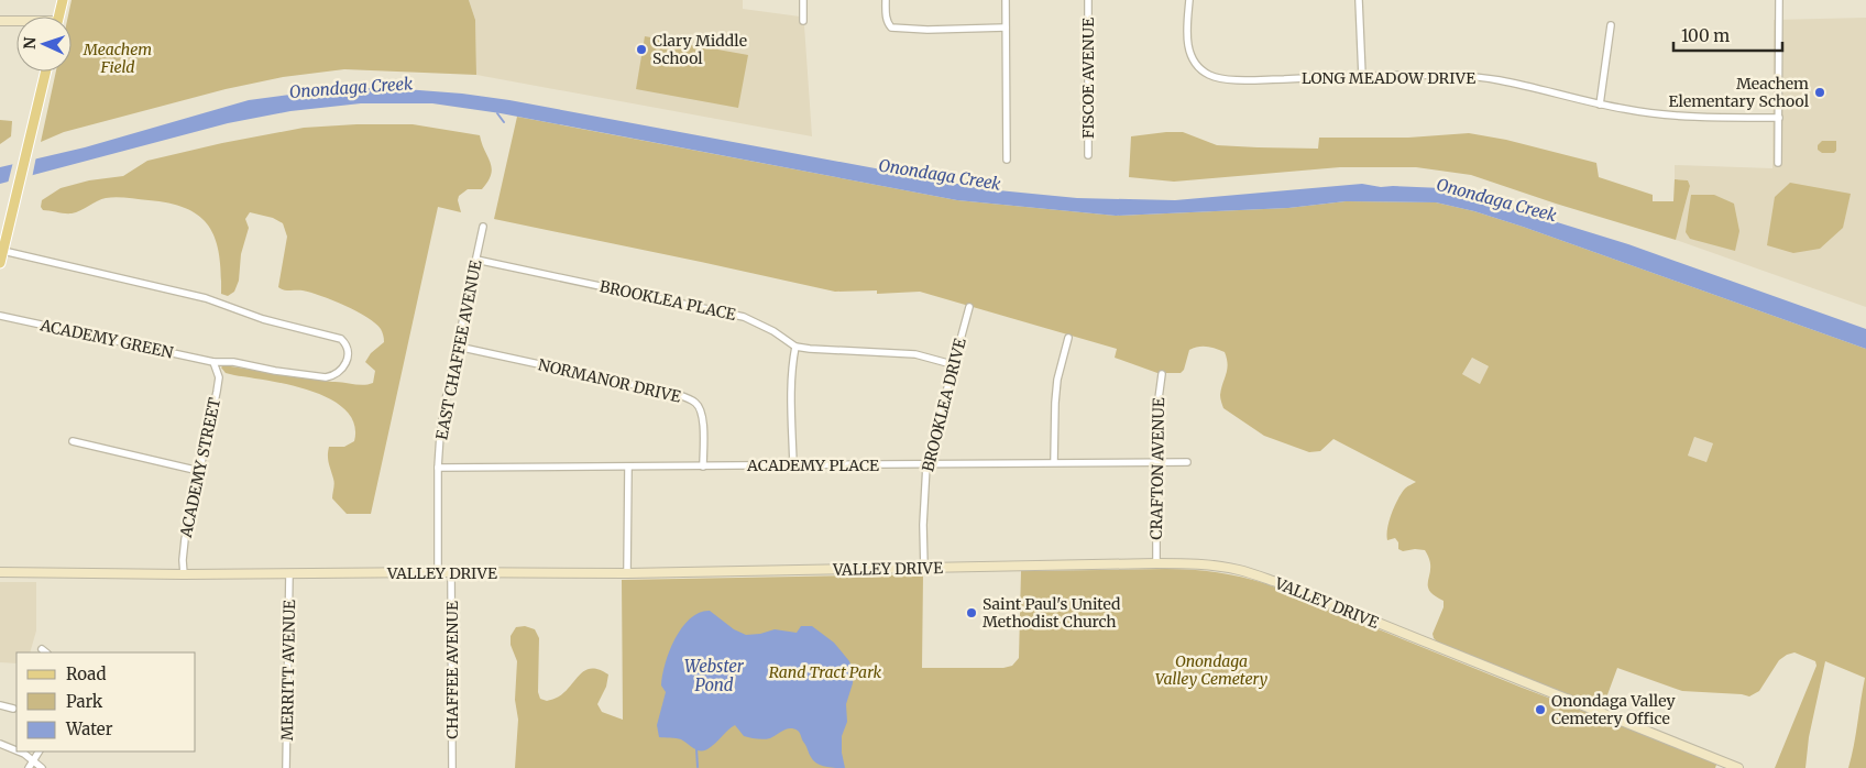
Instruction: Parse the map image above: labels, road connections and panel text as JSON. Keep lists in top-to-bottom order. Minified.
{"streets":{"main road":["VALLEY DRIVE"],"street":["FISCOE AVENUE","LONG MEADOW DRIVE","BROOKLEA PLACE","ACADEMY GREEN","EAST CHAFFEE AVENUE","NORMANOR DRIVE","BROOKLEA DRIVE","ACADEMY PLACE","ACADEMY STREET","CRAFTON AVENUE","MERRITT AVENUE","CHAFFEE AVENUE"]},"crossings":[["BROOKLEA PLACE","EAST CHAFFEE AVENUE"],["BROOKLEA PLACE","BROOKLEA DRIVE"],["ACADEMY GREEN","ACADEMY STREET"],["EAST CHAFFEE AVENUE","NORMANOR DRIVE"],["EAST CHAFFEE AVENUE","ACADEMY PLACE"],["EAST CHAFFEE AVENUE","VALLEY DRIVE"],["NORMANOR DRIVE","ACADEMY PLACE"],["BROOKLEA DRIVE","ACADEMY PLACE"],["BROOKLEA DRIVE","VALLEY DRIVE"],["ACADEMY PLACE","CRAFTON AVENUE"],["ACADEMY STREET","VALLEY DRIVE"],["CRAFTON AVENUE","VALLEY DRIVE"],["VALLEY DRIVE","MERRITT AVENUE"],["VALLEY DRIVE","CHAFFEE AVENUE"]],"water":["Onondaga Creek","Webster Pond"],"parks":["Meachem Field","Onondaga Valley Cemetery","Rand Tract Park"],"places":["Clary Middle School","Meachem Elementary School","Saint Paul's United Methodist Church","Onondaga Valley Cemetery Office"],"legend":["Road","Park","Water"],"scale_bar":"100 m","north":"left"}
